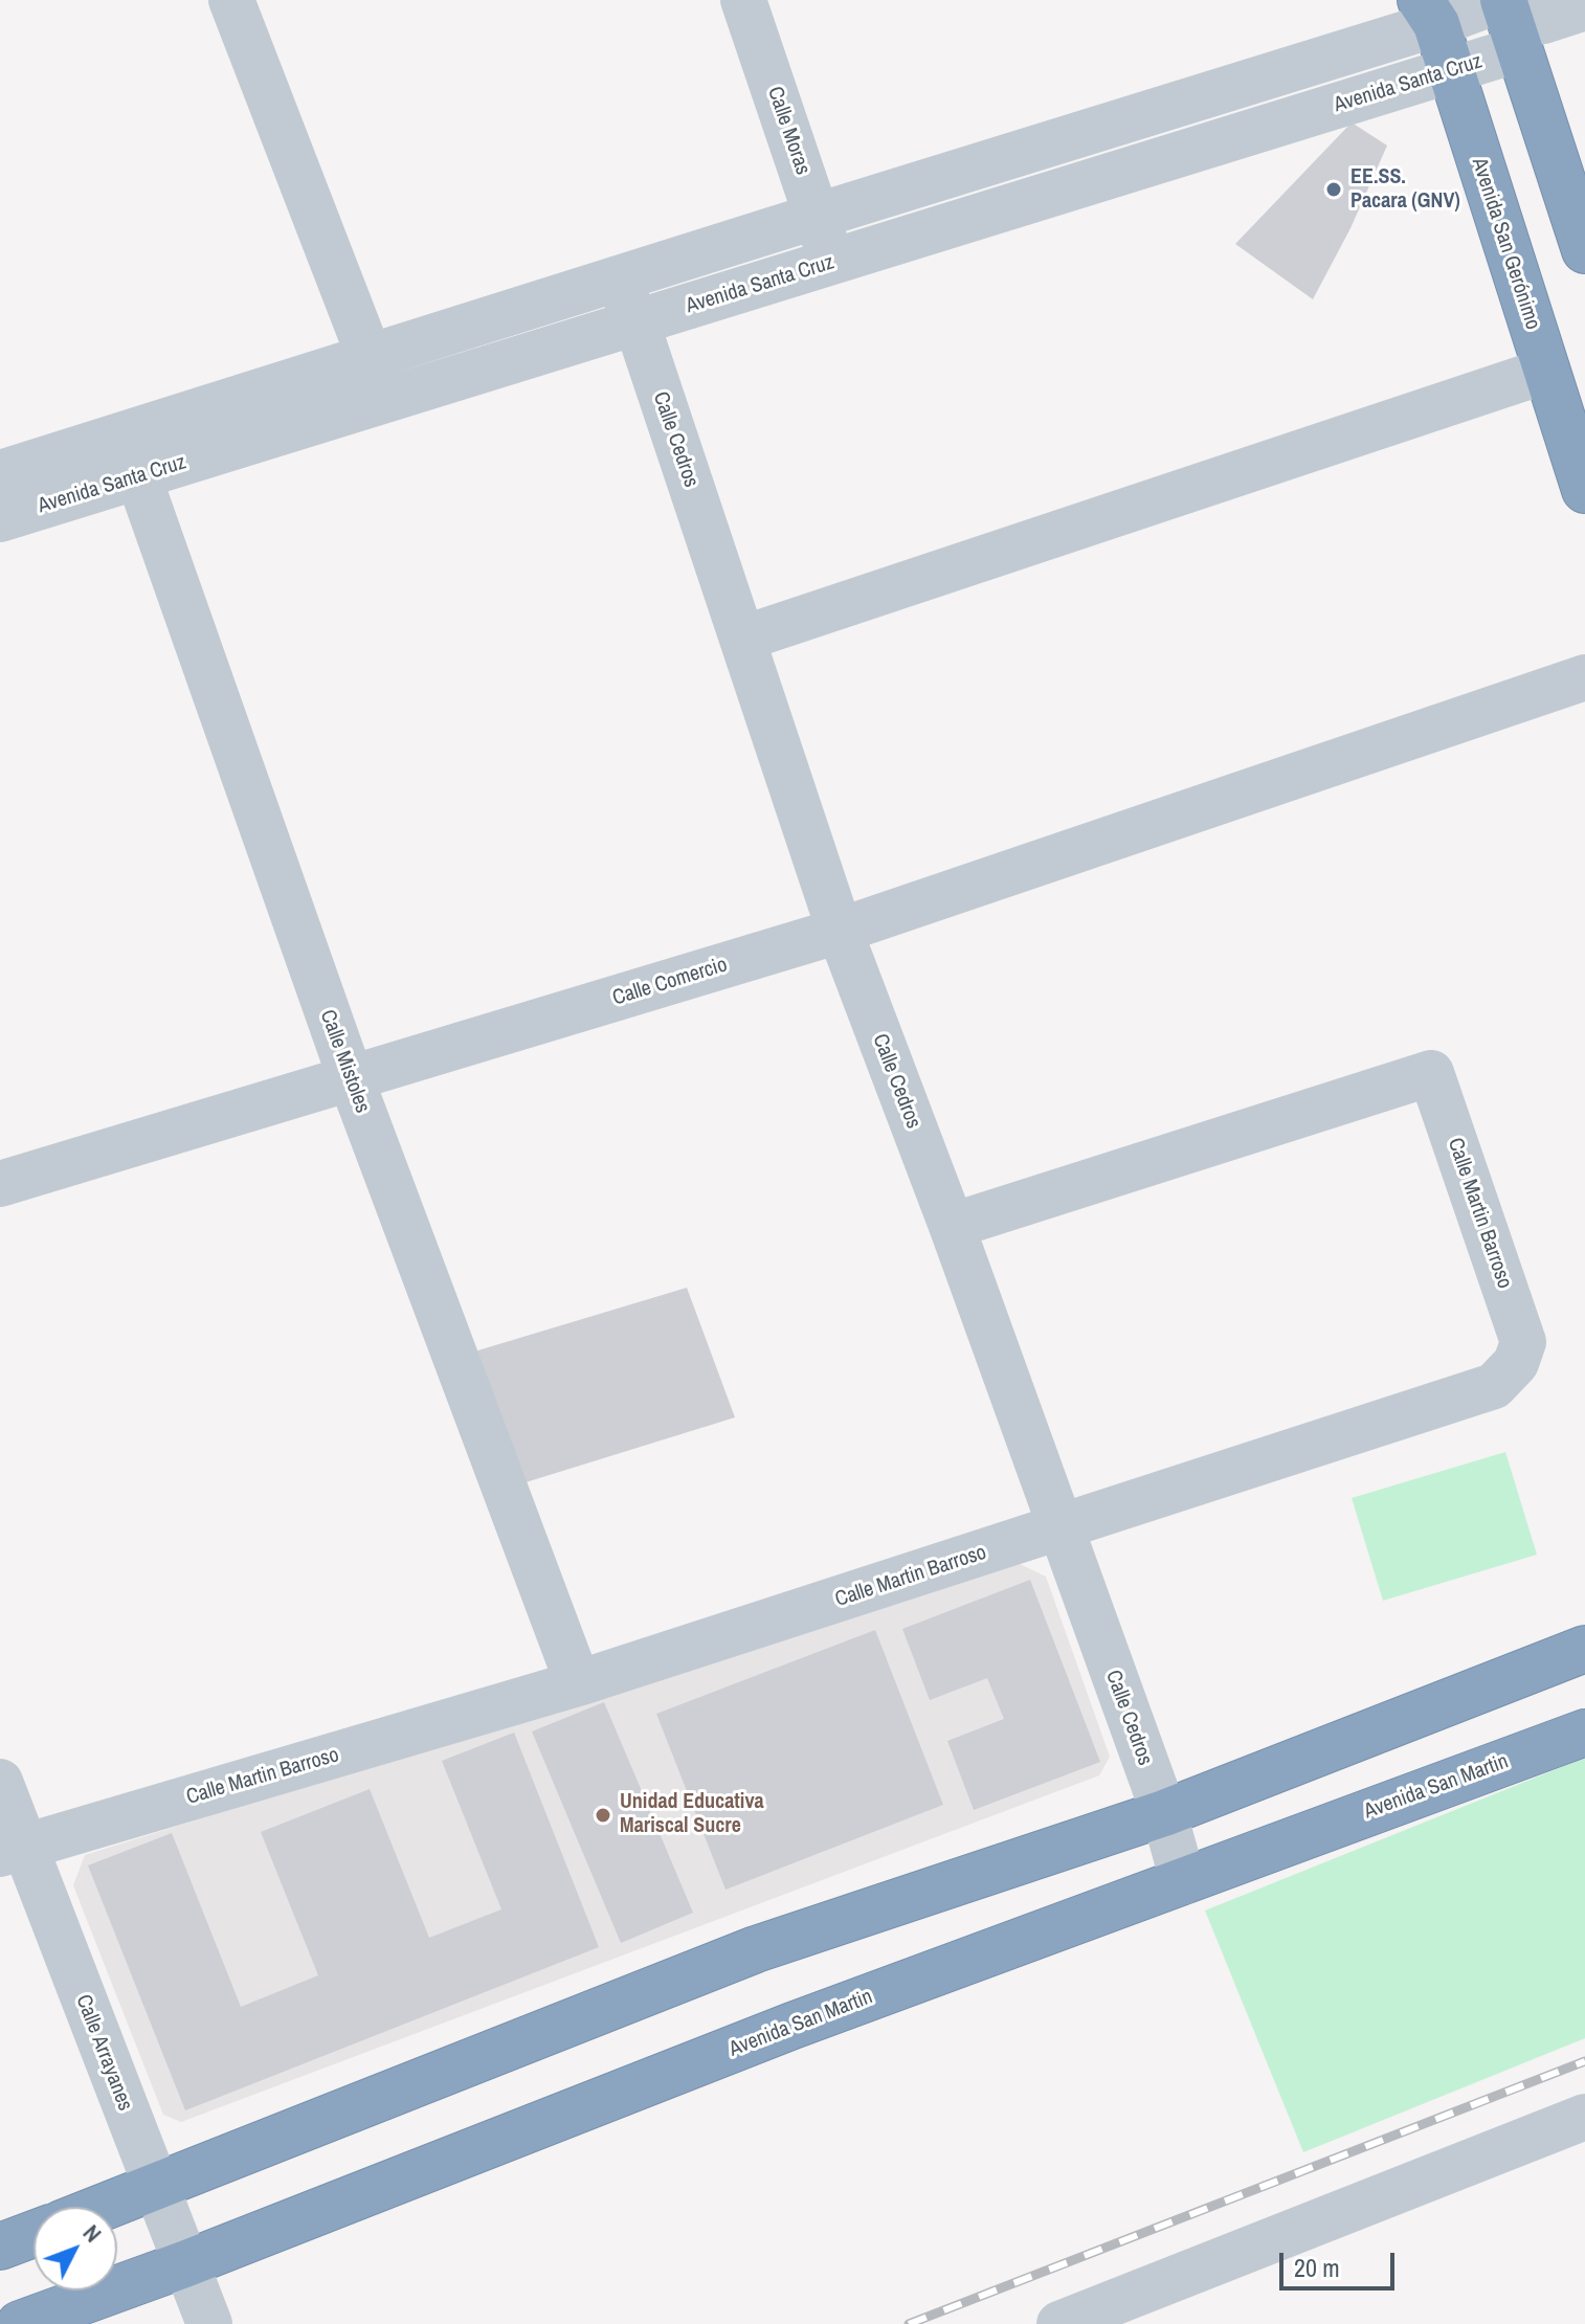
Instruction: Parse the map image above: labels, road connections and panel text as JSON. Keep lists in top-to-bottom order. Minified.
{"streets":{"highway":["Avenida San Gerónimo","Avenida San Martin"],"street":["Avenida Santa Cruz","Calle Moras","Calle Cedros","Calle Comercio","Calle Mistoles","Calle Martin Barroso","Calle Arrayanes"]},"crossings":[["Avenida Santa Cruz","Calle Moras"],["Avenida Santa Cruz","Avenida San Gerónimo"],["Avenida Santa Cruz","Calle Cedros"],["Avenida Santa Cruz","Calle Mistoles"],["Calle Cedros","Calle Comercio"],["Calle Cedros","Calle Martin Barroso"],["Calle Cedros","Avenida San Martin"],["Calle Comercio","Calle Mistoles"],["Calle Mistoles","Calle Martin Barroso"],["Calle Martin Barroso","Calle Arrayanes"],["Avenida San Martin","Calle Arrayanes"]],"places":["EE.SS. Pacara (GNV)","Unidad Educativa Mariscal Sucre"],"scale_bar":"20 m","north":"top right"}
